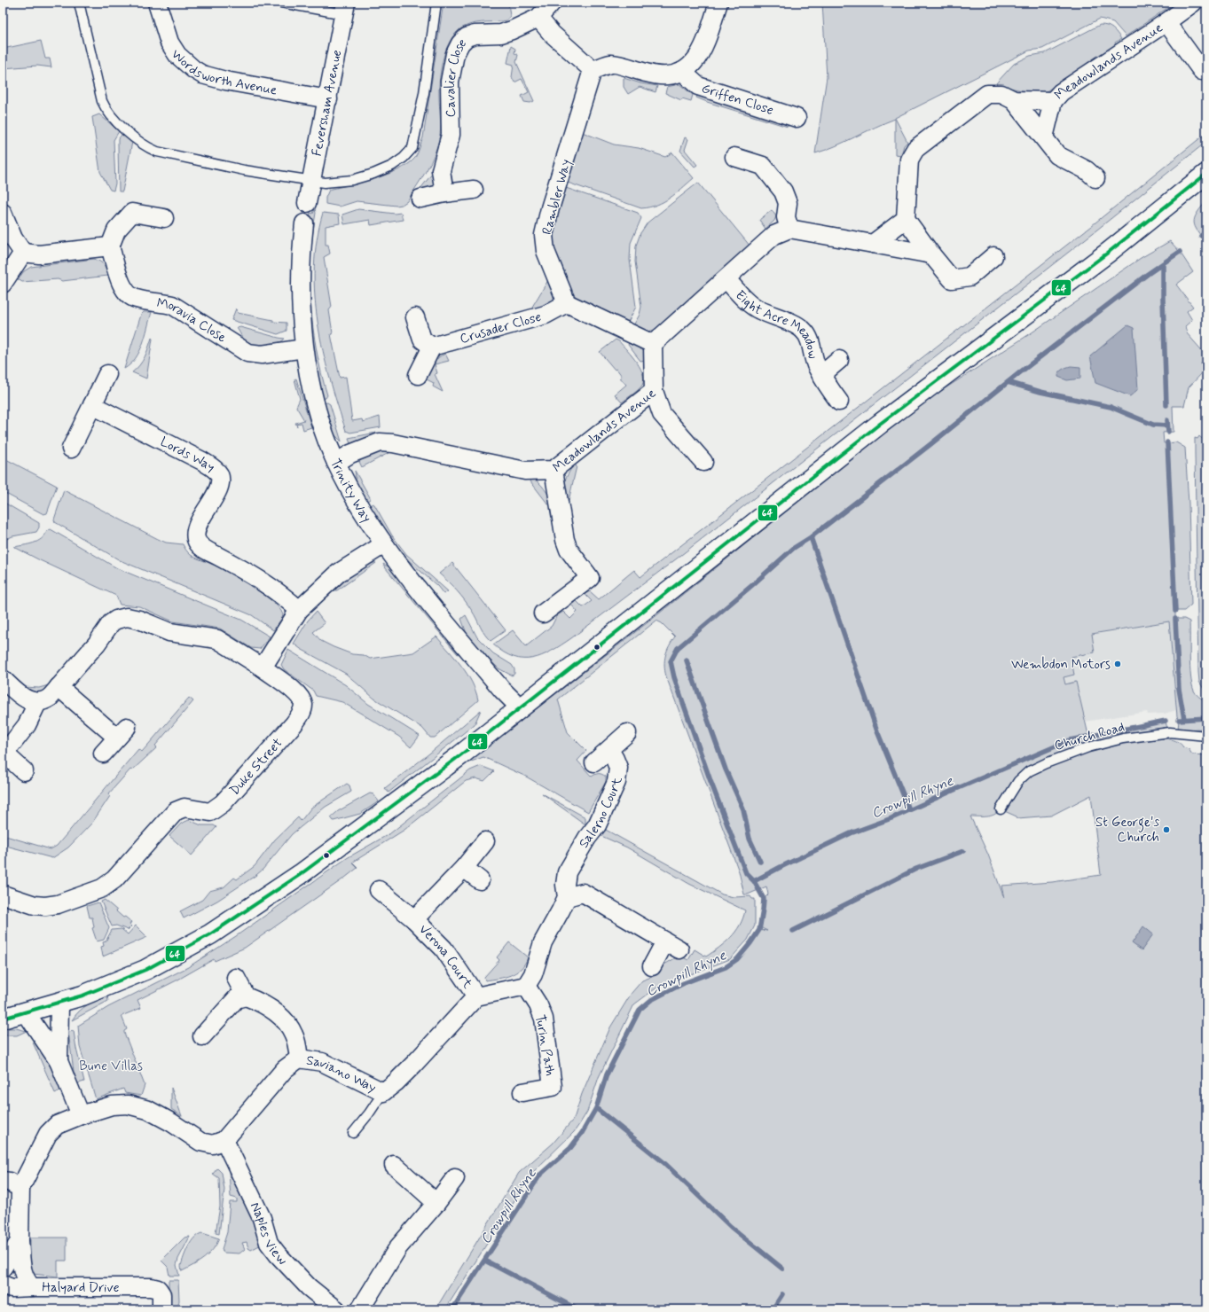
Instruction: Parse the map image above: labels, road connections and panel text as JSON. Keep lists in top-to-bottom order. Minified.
{"streets":{"street":["Meadowlands Avenue","Wordsworth Avenue","Cavalier Close","Griffen Close","Feversham Avenue","Rambler Way","Moravia Close","Eight Acre Meadow","Crusader Close","Lords Way","Trinity Way","Duke Street","Salerno Court","Verona Court","Turin Path","Saviano Way","Naples View","Halyard Drive"],"lane":["Church Road"]},"crossings":[["Meadowlands Avenue","Trinity Way"],["Wordsworth Avenue","Feversham Avenue"],["Griffen Close","Rambler Way"],["Rambler Way","Crusader Close"],["Moravia Close","Trinity Way"],["Verona Court","Saviano Way"],["Saviano Way","Naples View"]],"water":["Crowpill Rhyne"],"parks":["Bune Villas"],"places":["Wembdon Motors","St George's Church"],"lines":["transit line 64"]}
